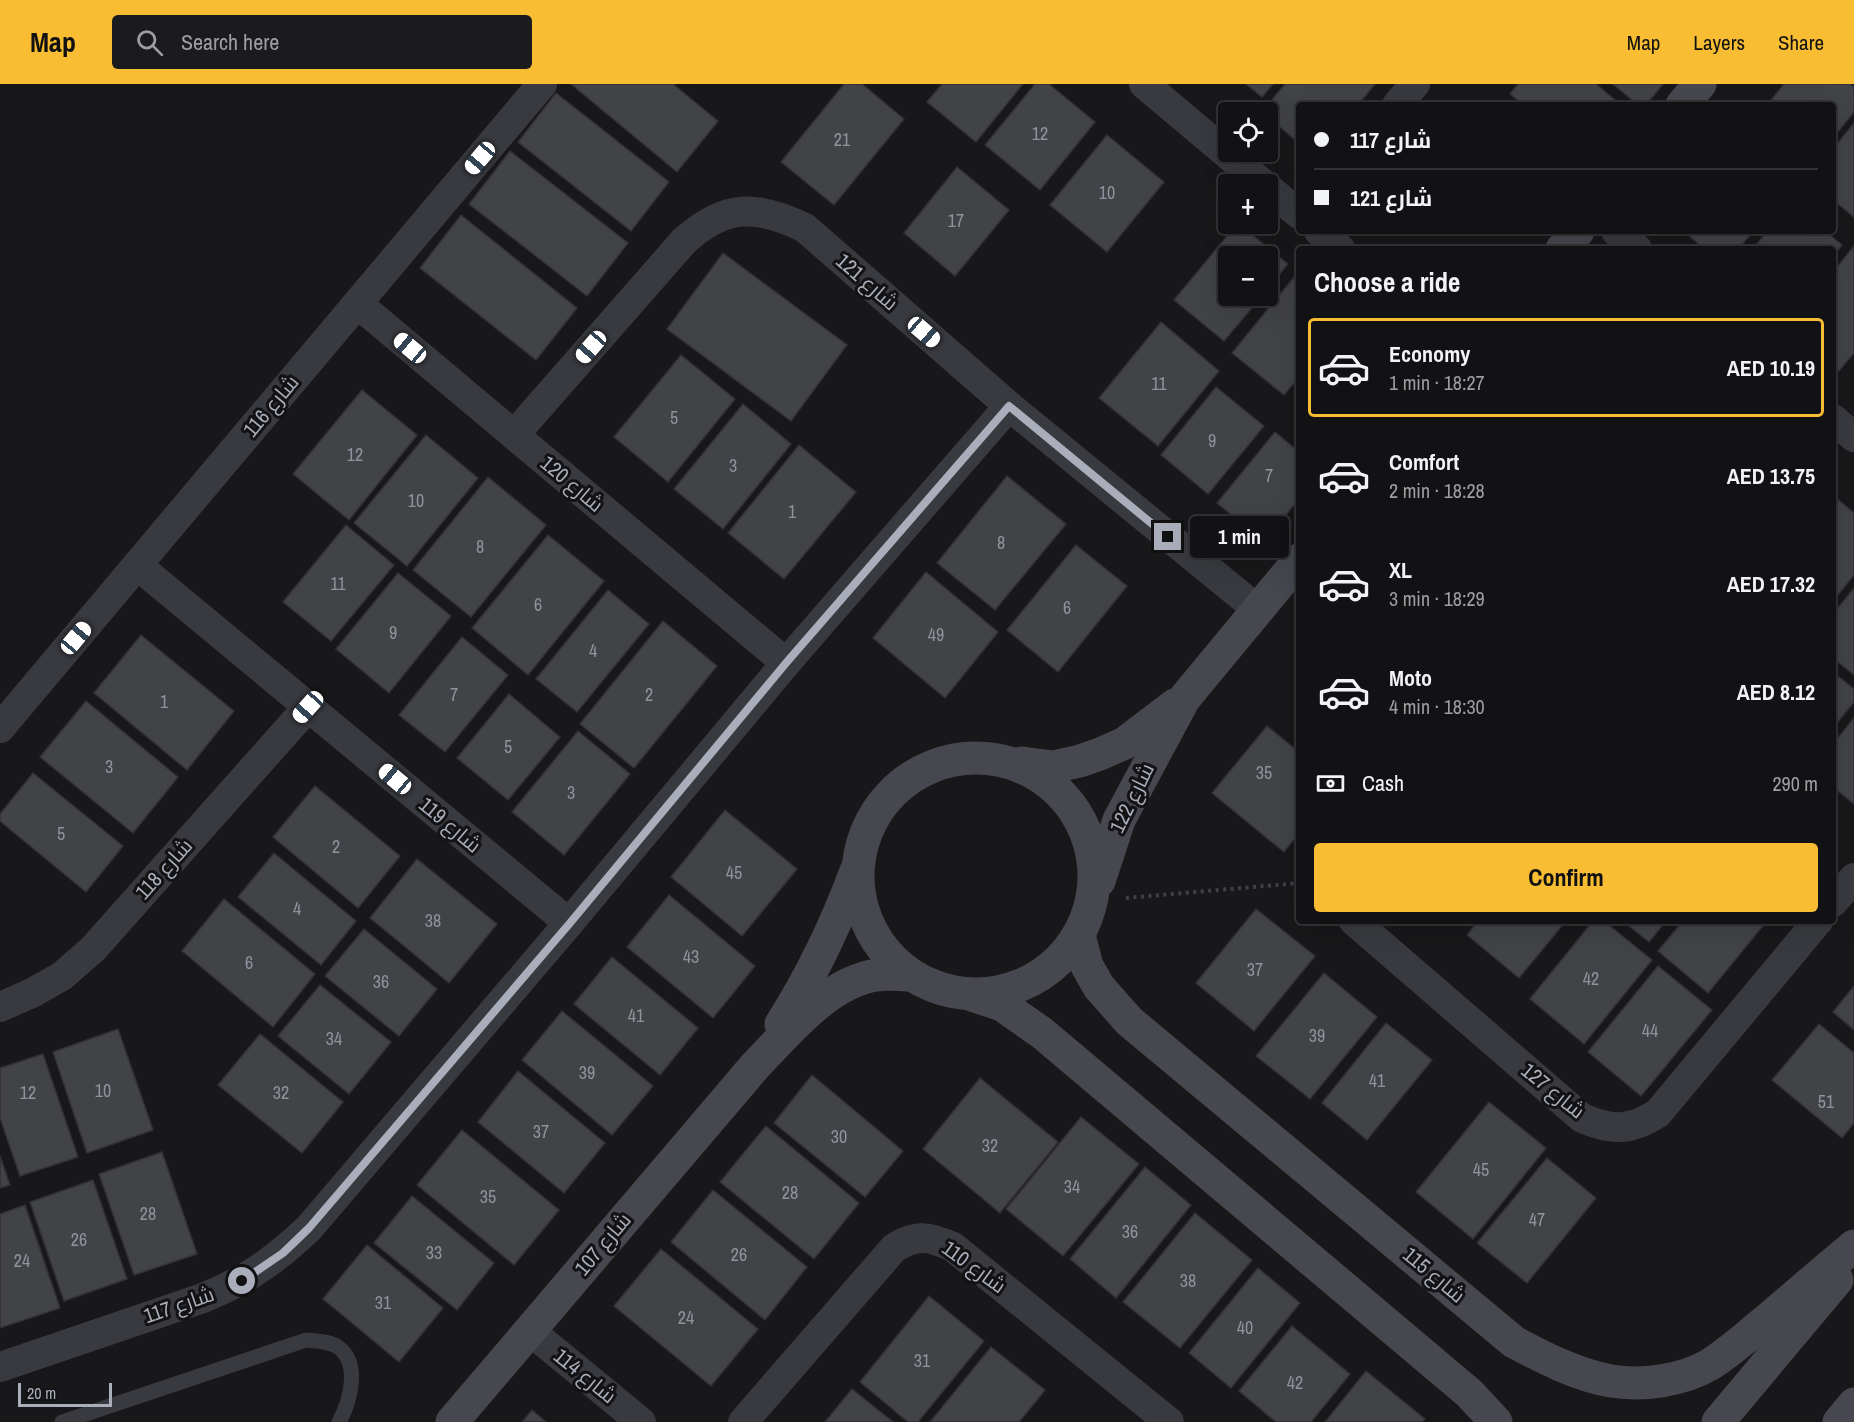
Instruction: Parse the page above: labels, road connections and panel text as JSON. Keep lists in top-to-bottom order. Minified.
{"streets":{"street":["شارع 121","شارع 116","شارع 120","شارع 122","شارع 119","شارع 118","شارع 127","شارع 107","شارع 110","شارع 115","شارع 117","شارع 114"]},"crossings":[["شارع 121","شارع 120"],["شارع 121","شارع 122"],["شارع 121","شارع 117"],["شارع 116","شارع 120"],["شارع 116","شارع 119"],["شارع 120","شارع 117"],["شارع 122","شارع 107"],["شارع 119","شارع 118"],["شارع 119","شارع 117"],["شارع 107","شارع 114"]],"house_numbers":["12","21","10","17","11","5","9","12","3","7","10","1","8","8","11","6","6","9","49","4","7","2","1","5","3","35","3","5","2","45","4","38","43","6","37","42","36","41","44","39","34","39","41","10","12","32","51","37","30","32","45","34","28","35","28","47","36","26","33","26","24","38","31","24","40","31","42"],"scale_bar":"20 m","page":{"header":"Map","search":"Search here","nav":["Map","Layers","Share"],"map_buttons":["+","−"],"banner":["شارع 117","شارع 121"],"heading":"Choose a ride","list":[{"name":"Economy","note":"1 min · 18:27","value":"AED 10.19"},{"name":"Comfort","note":"2 min · 18:28","value":"AED 13.75"},{"name":"XL","note":"3 min · 18:29","value":"AED 17.32"},{"name":"Moto","note":"4 min · 18:30","value":"AED 8.12"}],"bubble":"1 min","pay":["Cash","290 m"],"buttons":"Confirm","scale":"20 m"}}
